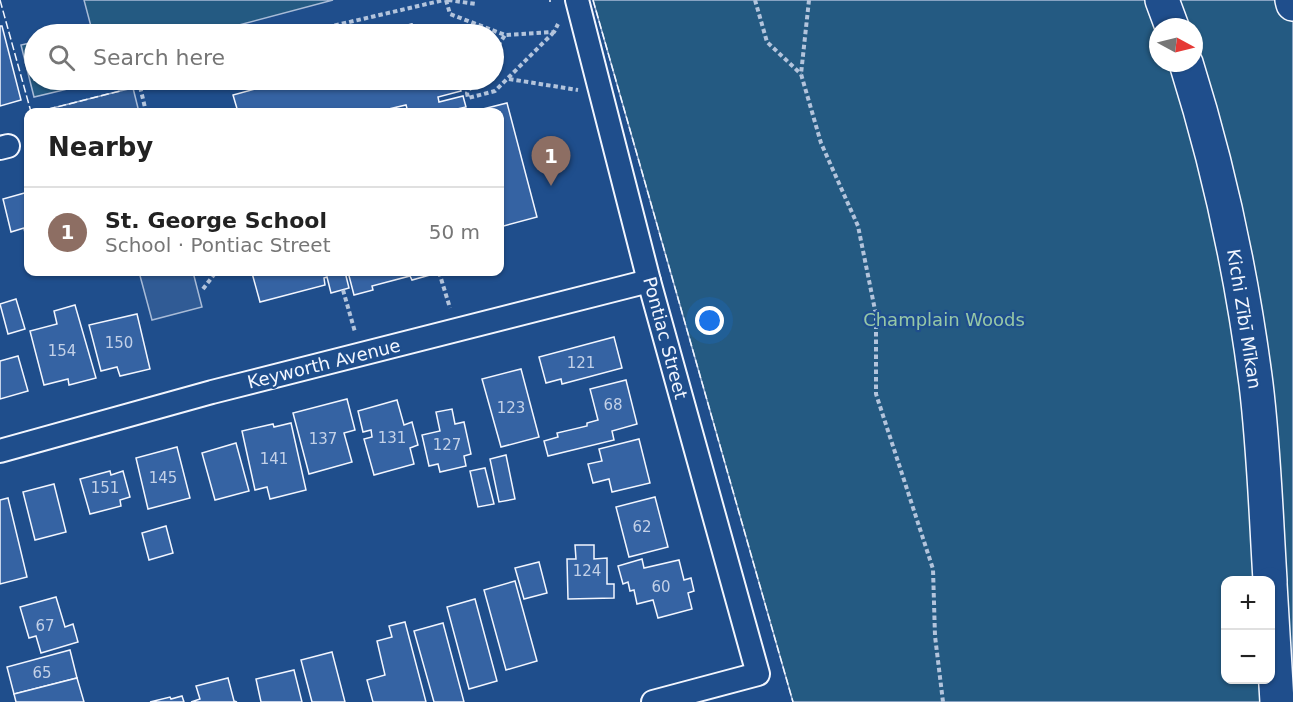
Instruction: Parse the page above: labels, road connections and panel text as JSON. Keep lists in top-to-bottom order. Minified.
{"streets":{"highway":["Kichi Zībī Mīkan"],"street":["Pontiac Street","Keyworth Avenue"]},"crossings":[["Pontiac Street","Keyworth Avenue"]],"parks":["Champlain Woods"],"house_numbers":["150","154","121","68","123","131","137","127","141","145","151","62","124","60","67","65"],"north":"right","page":{"search":"Search here","heading":"Nearby","pins":"1","list":[{"mark":"1","name":"St. George School","note":"School · Pontiac Street","value":"50 m"}],"map_buttons":["+","−"]}}
